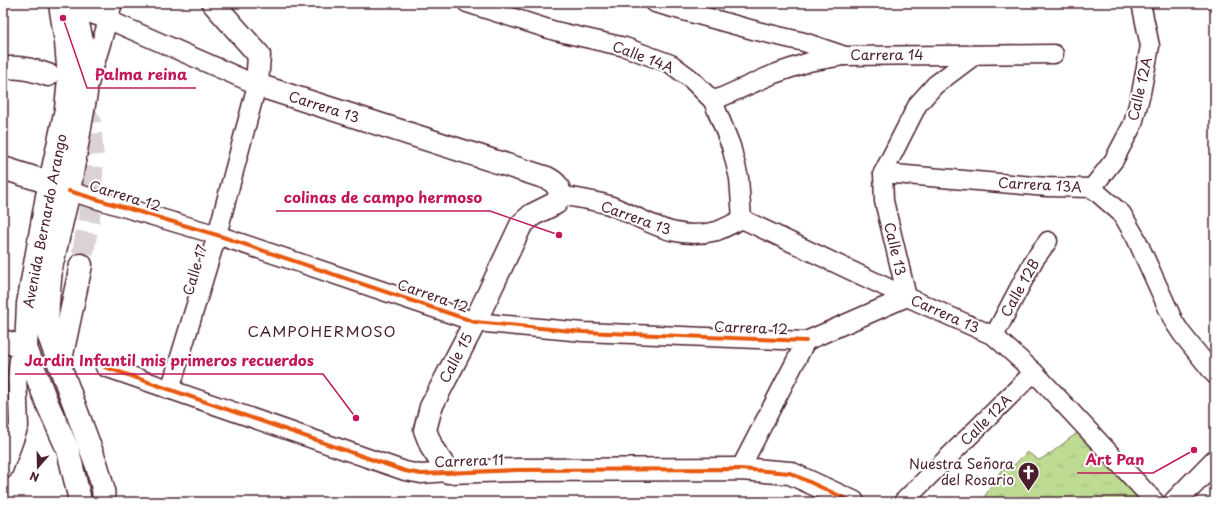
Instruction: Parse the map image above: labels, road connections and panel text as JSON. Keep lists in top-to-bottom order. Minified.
{"streets":{"main road":["Carrera 13","Carrera 12","Avenida Bernardo Arango","Calle 15","Carrera 11"],"street":["Carrera 14","Calle 14A","Calle 12A","Carrera 13A","Calle 13","Calle 17","Calle 12B"]},"crossings":[["Carrera 14","Calle 13"],["Calle 14A","Carrera 13"],["Calle 12A","Carrera 13"],["Calle 12A","Carrera 13A"],["Carrera 13","Avenida Bernardo Arango"],["Carrera 13","Calle 13"],["Carrera 13","Calle 17"],["Carrera 13","Calle 12B"],["Carrera 13","Calle 15"],["Carrera 13A","Calle 13"],["Carrera 12","Avenida Bernardo Arango"],["Carrera 12","Calle 17"],["Carrera 12","Calle 15"],["Calle 17","Carrera 11"],["Calle 15","Carrera 11"]],"districts":["CAMPOHERMOSO"],"places":{"other":["Palma reina","colinas de campo hermoso","Jardin Infantil mis primeros recuerdos","Art Pan"],"church":["Nuestra Señora del Rosario"]},"north":"bottom"}
